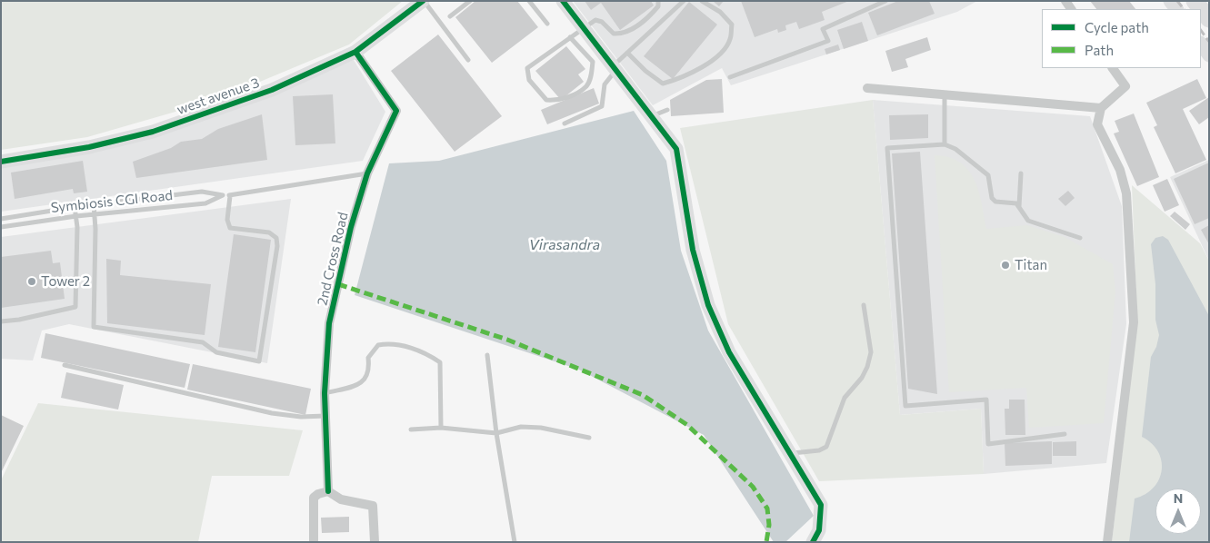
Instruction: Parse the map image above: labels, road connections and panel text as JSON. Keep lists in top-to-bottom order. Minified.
{"streets":{"street":["west avenue 3","2nd Cross Road"],"lane":["Symbiosis CGI Road"]},"crossings":[["west avenue 3","2nd Cross Road"],["Symbiosis CGI Road","2nd Cross Road"]],"water":["Virasandra"],"places":["Titan","Tower 2"],"legend":["Cycle path","Path"],"north":"top"}
